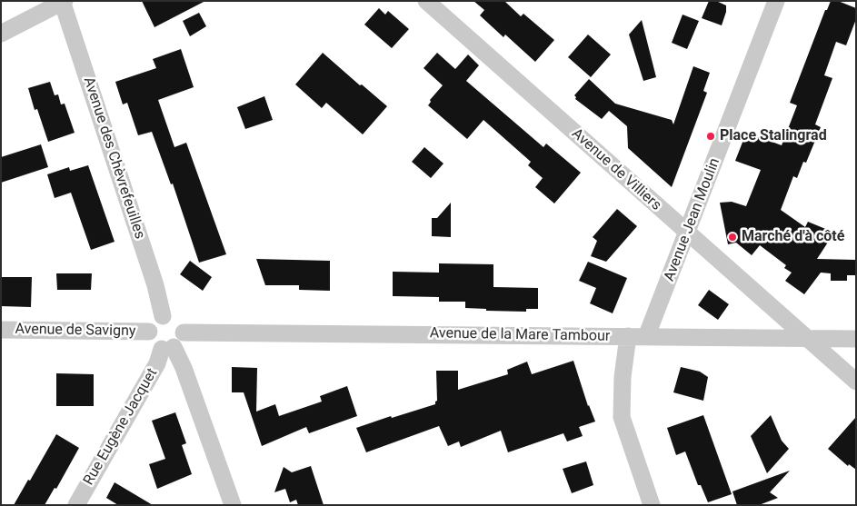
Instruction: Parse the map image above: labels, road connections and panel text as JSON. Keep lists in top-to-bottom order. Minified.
{"streets":{"street":["Avenue des Chèvrefeuilles","Avenue de Villiers","Avenue Jean Moulin","Avenue de Savigny","Avenue de la Mare Tambour","Rue Eugène Jacquet"]},"crossings":[["Avenue des Chèvrefeuilles","Avenue de Savigny"],["Avenue des Chèvrefeuilles","Avenue de la Mare Tambour"],["Avenue des Chèvrefeuilles","Rue Eugène Jacquet"],["Avenue de Villiers","Avenue Jean Moulin"],["Avenue de Villiers","Avenue de la Mare Tambour"],["Avenue Jean Moulin","Avenue de la Mare Tambour"],["Avenue de Savigny","Avenue de la Mare Tambour"],["Avenue de Savigny","Rue Eugène Jacquet"],["Avenue de la Mare Tambour","Rue Eugène Jacquet"]],"places":["Place Stalingrad","Marché d'à côté"]}
